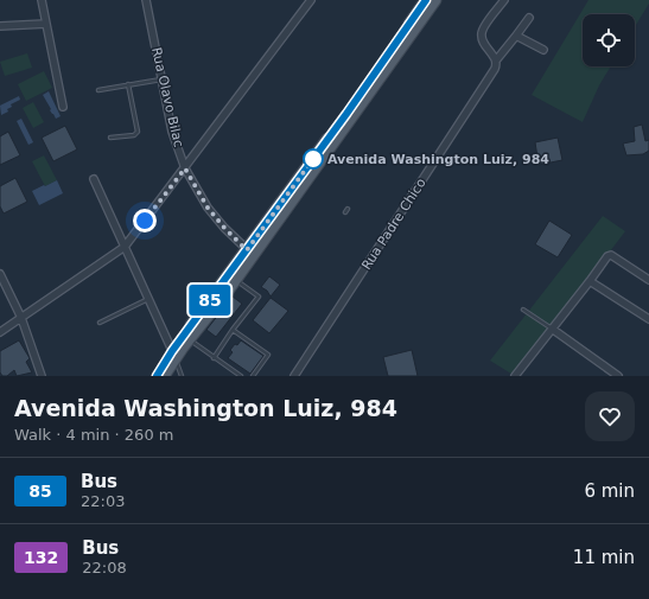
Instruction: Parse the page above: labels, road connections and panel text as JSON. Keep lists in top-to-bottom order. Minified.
{"streets":{"street":["Rua Olavo Bilac","Rua Padre Chico"]},"places":["Avenida Washington Luiz, 984"],"lines":["bus line 85"],"page":{"on_map":"85","heading":["Avenida Washington Luiz, 984","Walk · 4 min · 260 m"],"list":[{"mark":"85","name":"Bus","note":"22:03","value":"6 min"},{"mark":"132","name":"Bus","note":"22:08","value":"11 min"}]}}
